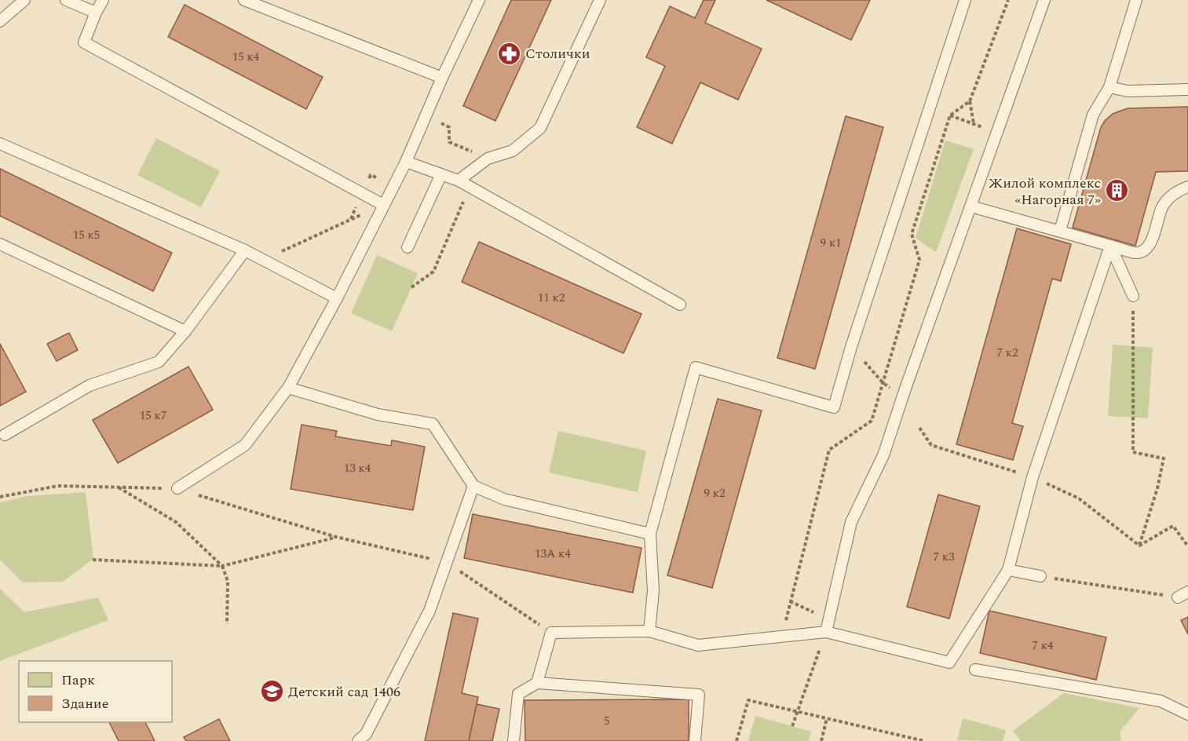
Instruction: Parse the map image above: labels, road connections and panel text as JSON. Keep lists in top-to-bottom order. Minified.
{"places":{"pharmacy":["Столички"],"building":["Жилой комплекс «Нагорная 7»"],"school or university":["Детский сад 1406"]},"house_numbers":["15 к4","15 к5","9 к1","11 к2","7 к2","15 к7","13 к4","9 к2","13А к4","7 к3","7 к4","5"],"legend":["Парк","Здание"]}
